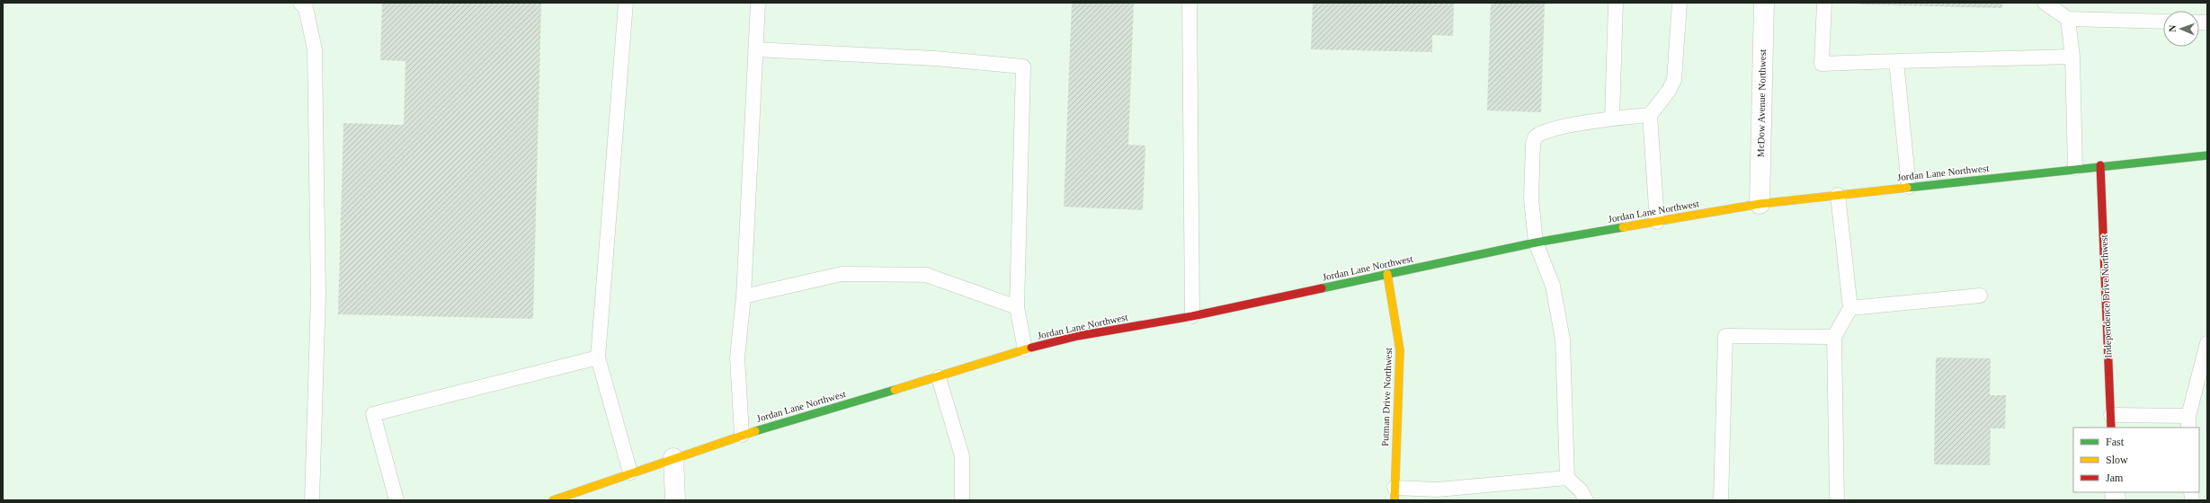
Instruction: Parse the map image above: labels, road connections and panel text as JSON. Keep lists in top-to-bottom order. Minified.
{"streets":{"main road":["Jordan Lane Northwest","Independence Drive Northwest","Putman Drive Northwest"],"street":["McDow Avenue Northwest"]},"crossings":[["McDow Avenue Northwest","Jordan Lane Northwest"],["Jordan Lane Northwest","Independence Drive Northwest"],["Jordan Lane Northwest","Putman Drive Northwest"]],"legend":["Fast","Slow","Jam"],"north":"left"}
